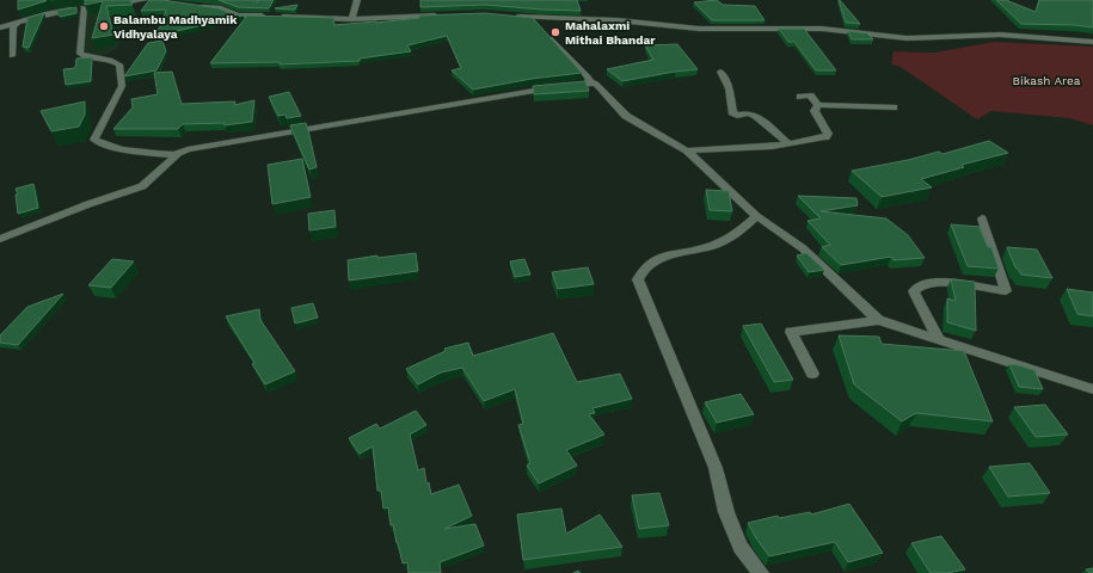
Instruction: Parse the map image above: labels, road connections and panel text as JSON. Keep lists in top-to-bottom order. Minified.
{"parks":["Bikash Area"],"places":["Balambu Madhyamik Vidhyalaya","Mahalaxmi Mithai Bhandar"]}
